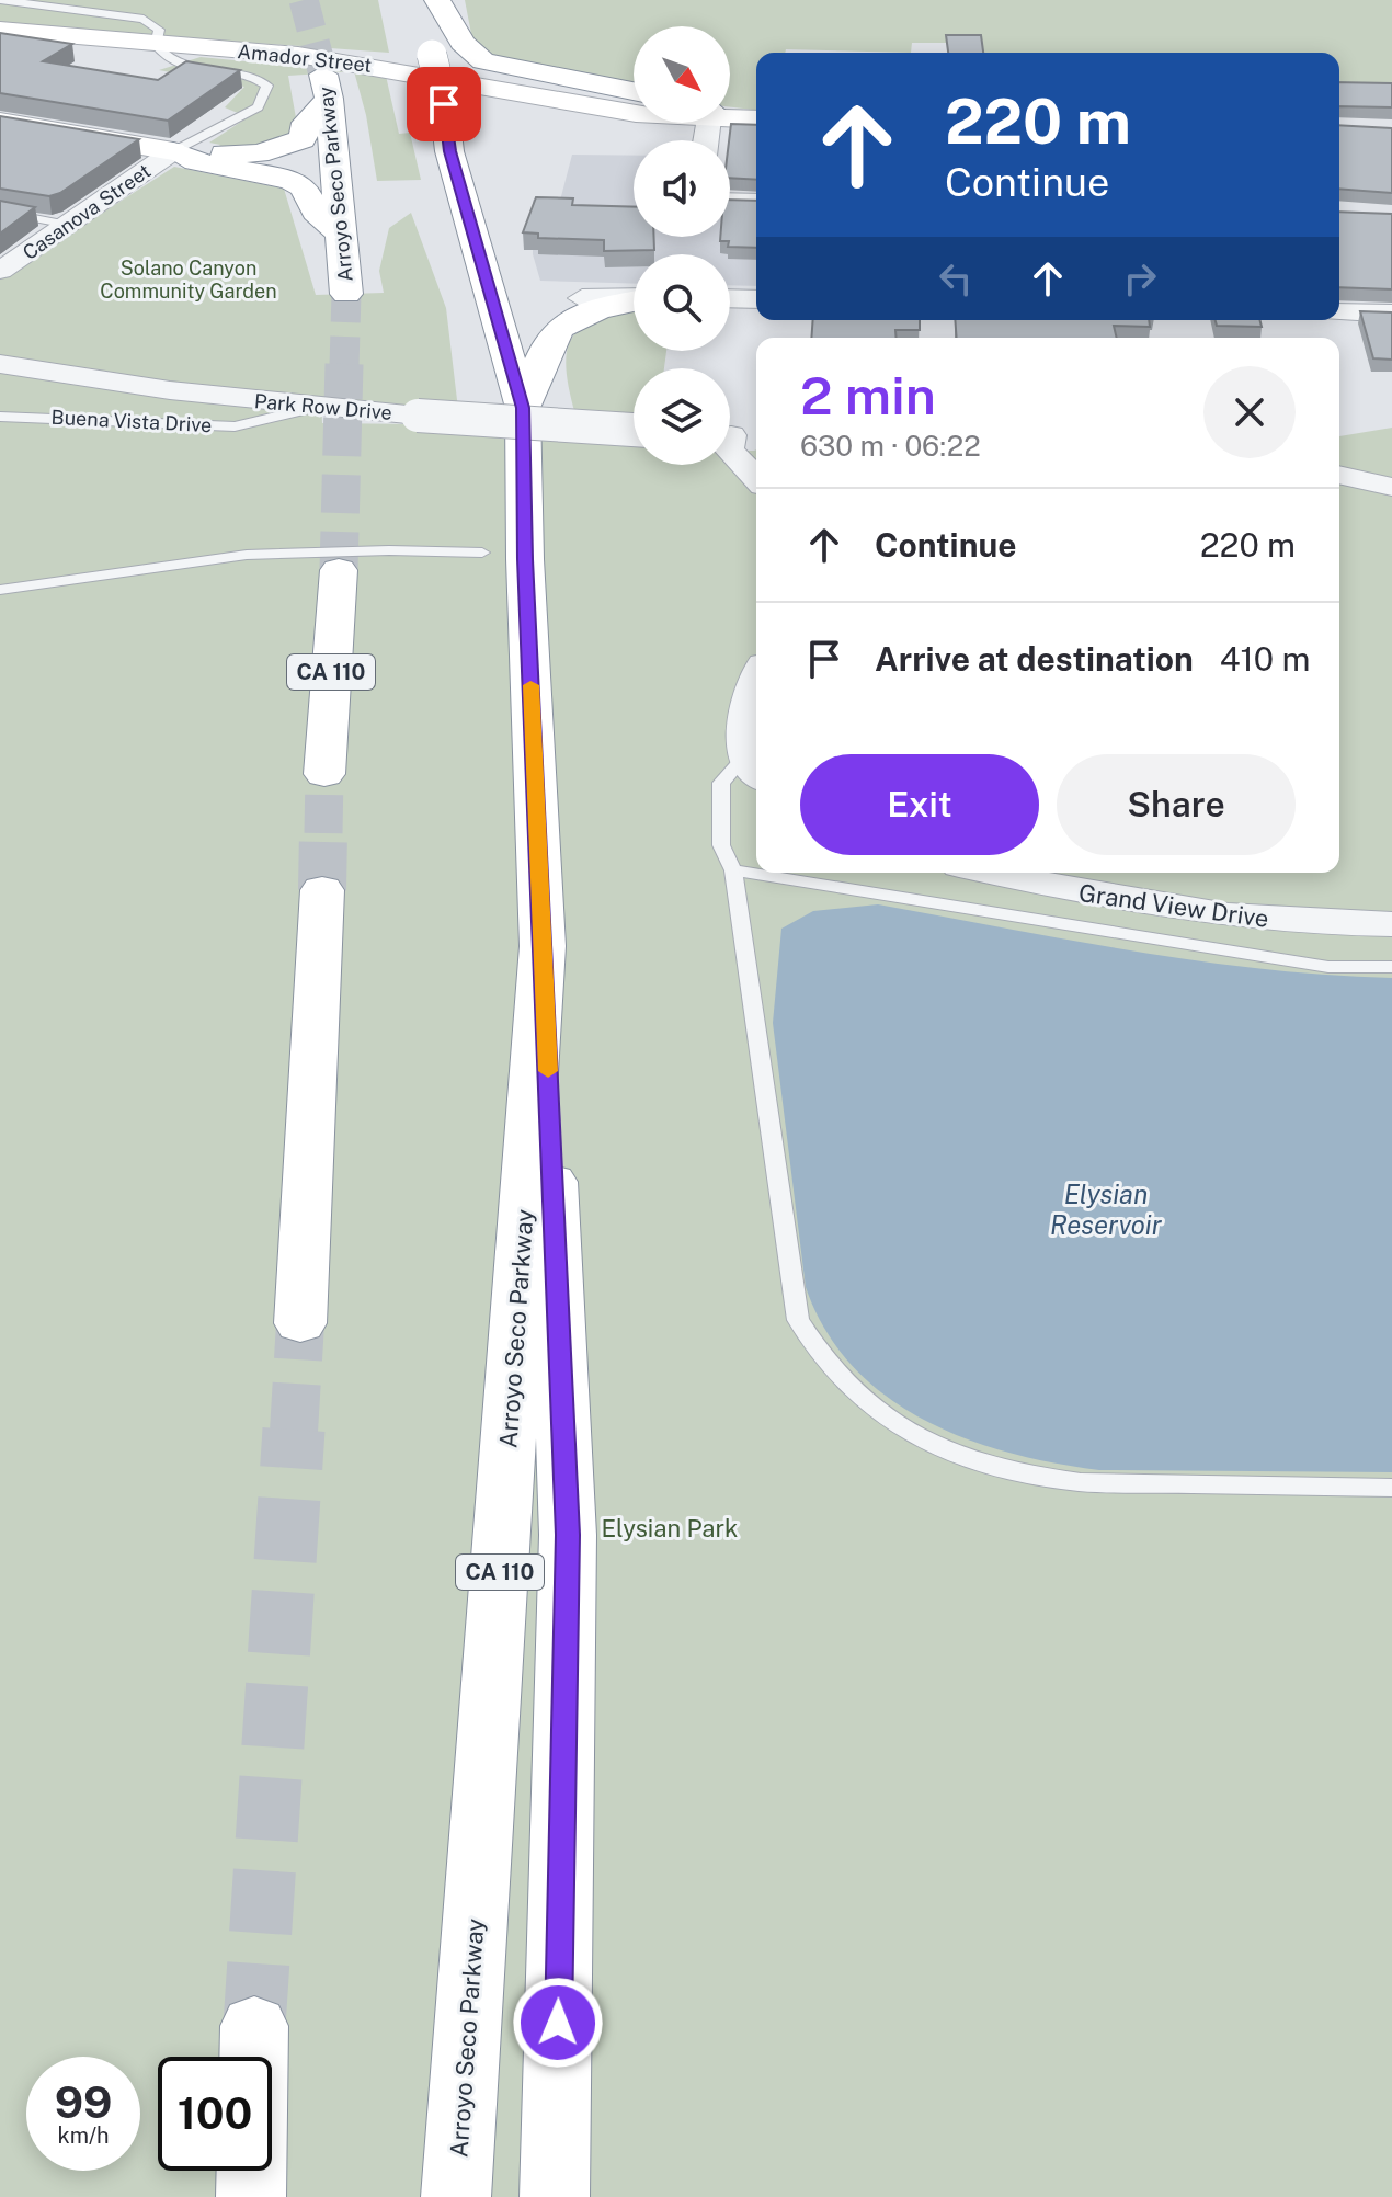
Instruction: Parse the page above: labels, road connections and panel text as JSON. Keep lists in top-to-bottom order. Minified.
{"streets":{"main road":["Amador Street","Arroyo Seco Parkway","CA 110"],"street":["Casanova Street","Park Row Drive","Grand View Drive"],"lane":["Buena Vista Drive"]},"crossings":[["Arroyo Seco Parkway","Casanova Street"],["Park Row Drive","Buena Vista Drive"]],"water":["Elysian Reservoir"],"parks":["Solano Canyon Community Garden","Elysian Park"],"north":"bottom right","page":{"turn":["220 m","Continue"],"heading":["2 min","630 m · 06:22"],"list":[{"name":"Continue","value":"220 m"},{"name":"Arrive at destination","value":"410 m"}],"buttons":["Exit","Share"],"speed":"99 km/h","limit":"100"}}
